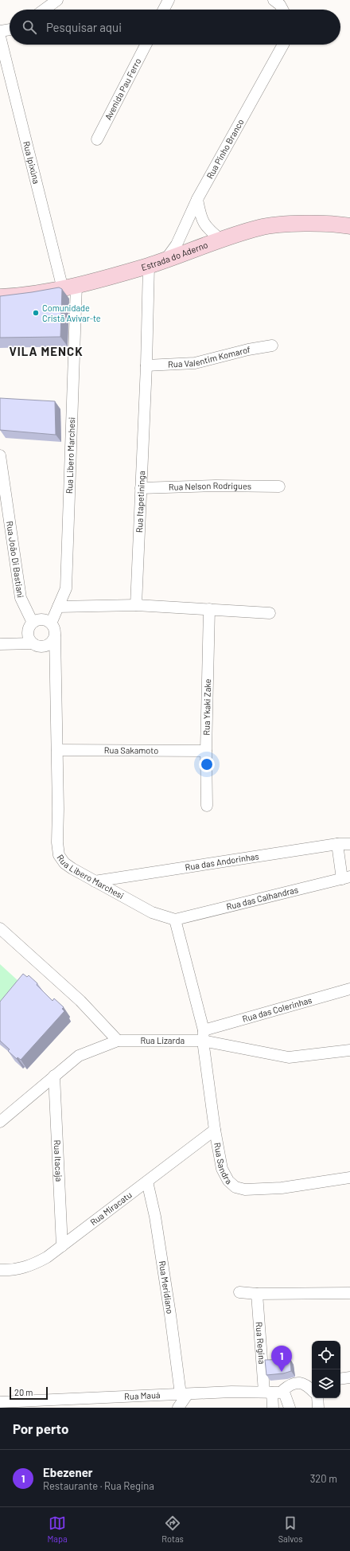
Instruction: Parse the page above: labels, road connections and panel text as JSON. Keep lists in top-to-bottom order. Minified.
{"streets":{"main road":["Estrada do Aderno"],"street":["Avenida Pau Ferro","Rua Pinho Branco","Rua Ipixúna","Rua Valentim Komarof","Rua Libero Marchesi","Rua Nelson Rodrigues","Rua Itapetininga","Rua João Di Bastiani","Rua Ykaki Zake","Rua Sakamoto","Rua das Andorinhas","Rua das Calhandras","Rua das Colerinhas","Rua Lizarda","Rua Itacaja","Rua Sandra","Rua Miracatu","Rua Meridiano","Rua Regina","Rua Mauá"]},"crossings":[["Rua Pinho Branco","Estrada do Aderno"],["Rua Ipixúna","Estrada do Aderno"],["Rua Ipixúna","Rua Libero Marchesi"],["Estrada do Aderno","Rua Libero Marchesi"],["Estrada do Aderno","Rua Itapetininga"],["Rua Valentim Komarof","Rua Itapetininga"],["Rua Libero Marchesi","Rua João Di Bastiani"],["Rua Libero Marchesi","Rua Sakamoto"],["Rua Libero Marchesi","Rua das Andorinhas"],["Rua Libero Marchesi","Rua das Calhandras"],["Rua Nelson Rodrigues","Rua Itapetininga"],["Rua Ykaki Zake","Rua Sakamoto"],["Rua das Colerinhas","Rua Lizarda"],["Rua das Colerinhas","Rua Sandra"],["Rua Lizarda","Rua Itacaja"],["Rua Lizarda","Rua Sandra"],["Rua Itacaja","Rua Miracatu"],["Rua Sandra","Rua Miracatu"],["Rua Miracatu","Rua Meridiano"],["Rua Meridiano","Rua Mauá"],["Rua Regina","Rua Mauá"]],"districts":["VILA MENCK"],"places":["Comunidade Cristã Avivar-te"],"scale_bar":"20 m","page":{"search":"Pesquisar aqui","pins":"1","scale":"20 m","heading":"Por perto","list":[{"mark":"1","name":"Ebezener","note":"Restaurante · Rua Regina","value":"320 m"}],"nav":["Mapa","Rotas","Salvos"]}}
